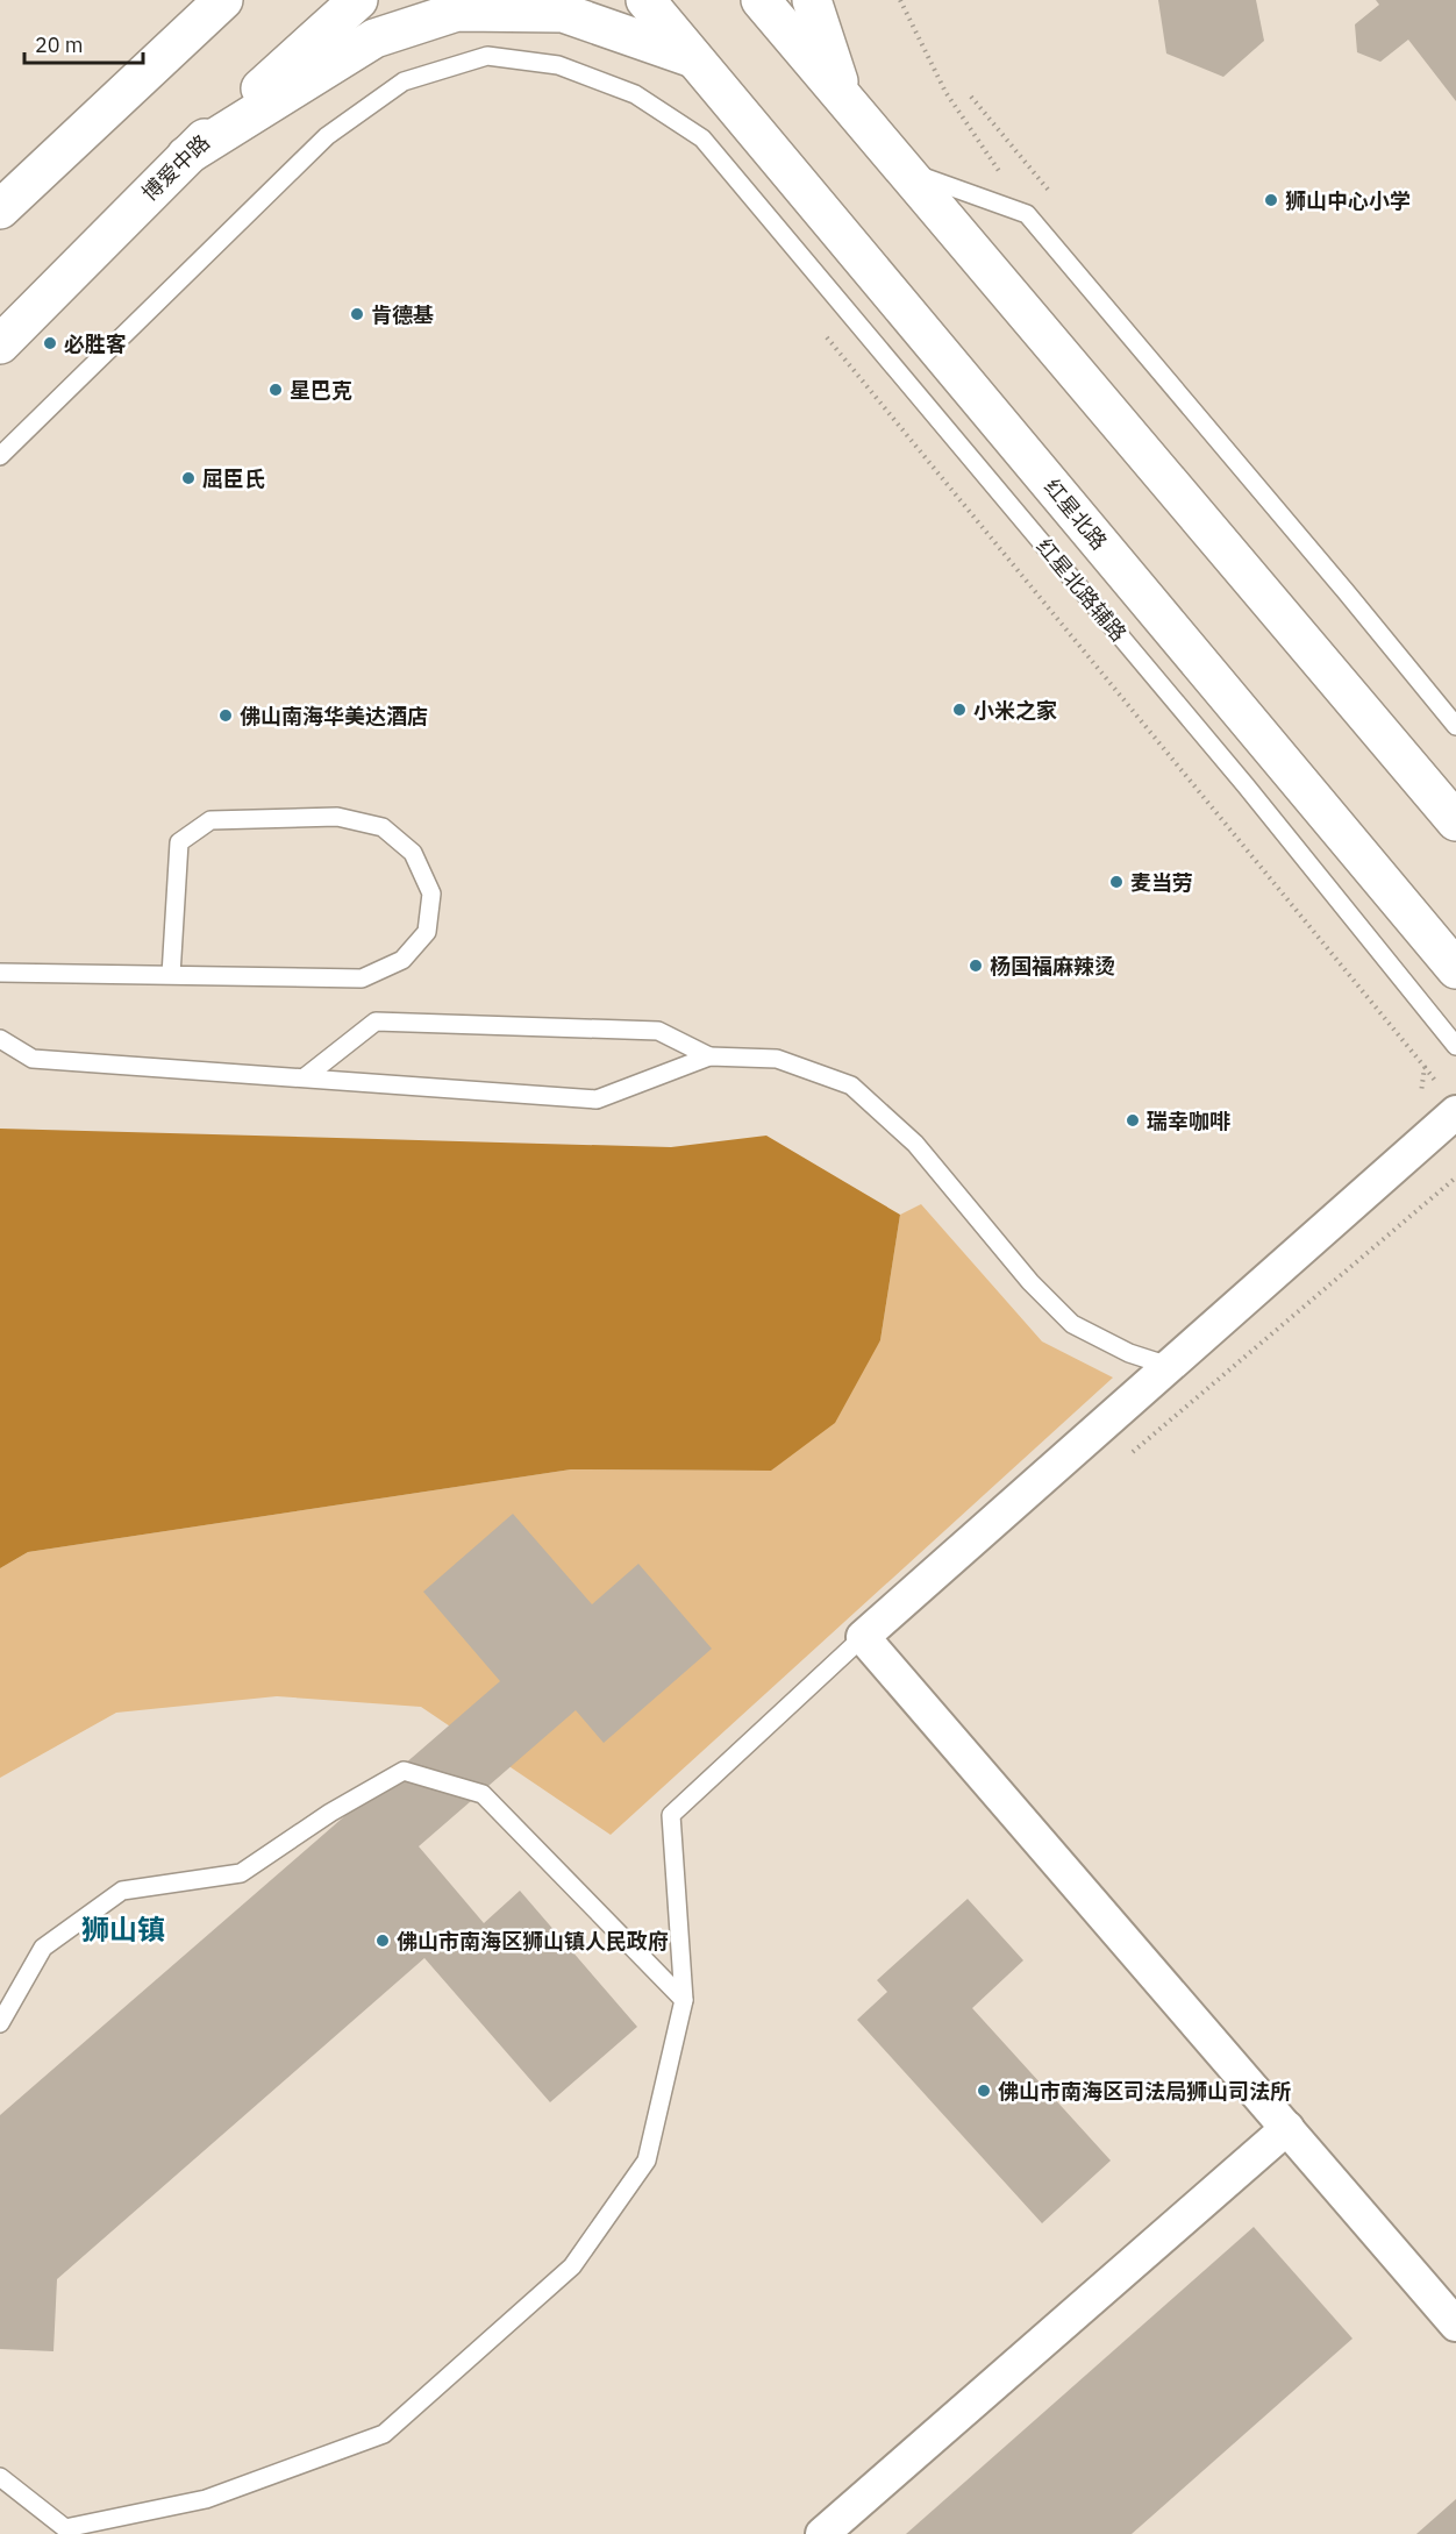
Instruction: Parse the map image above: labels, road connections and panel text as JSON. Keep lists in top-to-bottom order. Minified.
{"streets":{"main road":["博爱中路","红星北路"],"lane":["红星北路辅路"]},"districts":["狮山镇"],"places":["狮山中心小学","肯德基","必胜客","星巴克","屈臣氏","小米之家","佛山南海华美达酒店","麦当劳","杨国福麻辣烫","瑞幸咖啡","佛山市南海区狮山镇人民政府","佛山市南海区司法局狮山司法所"],"scale_bar":"20 m"}
